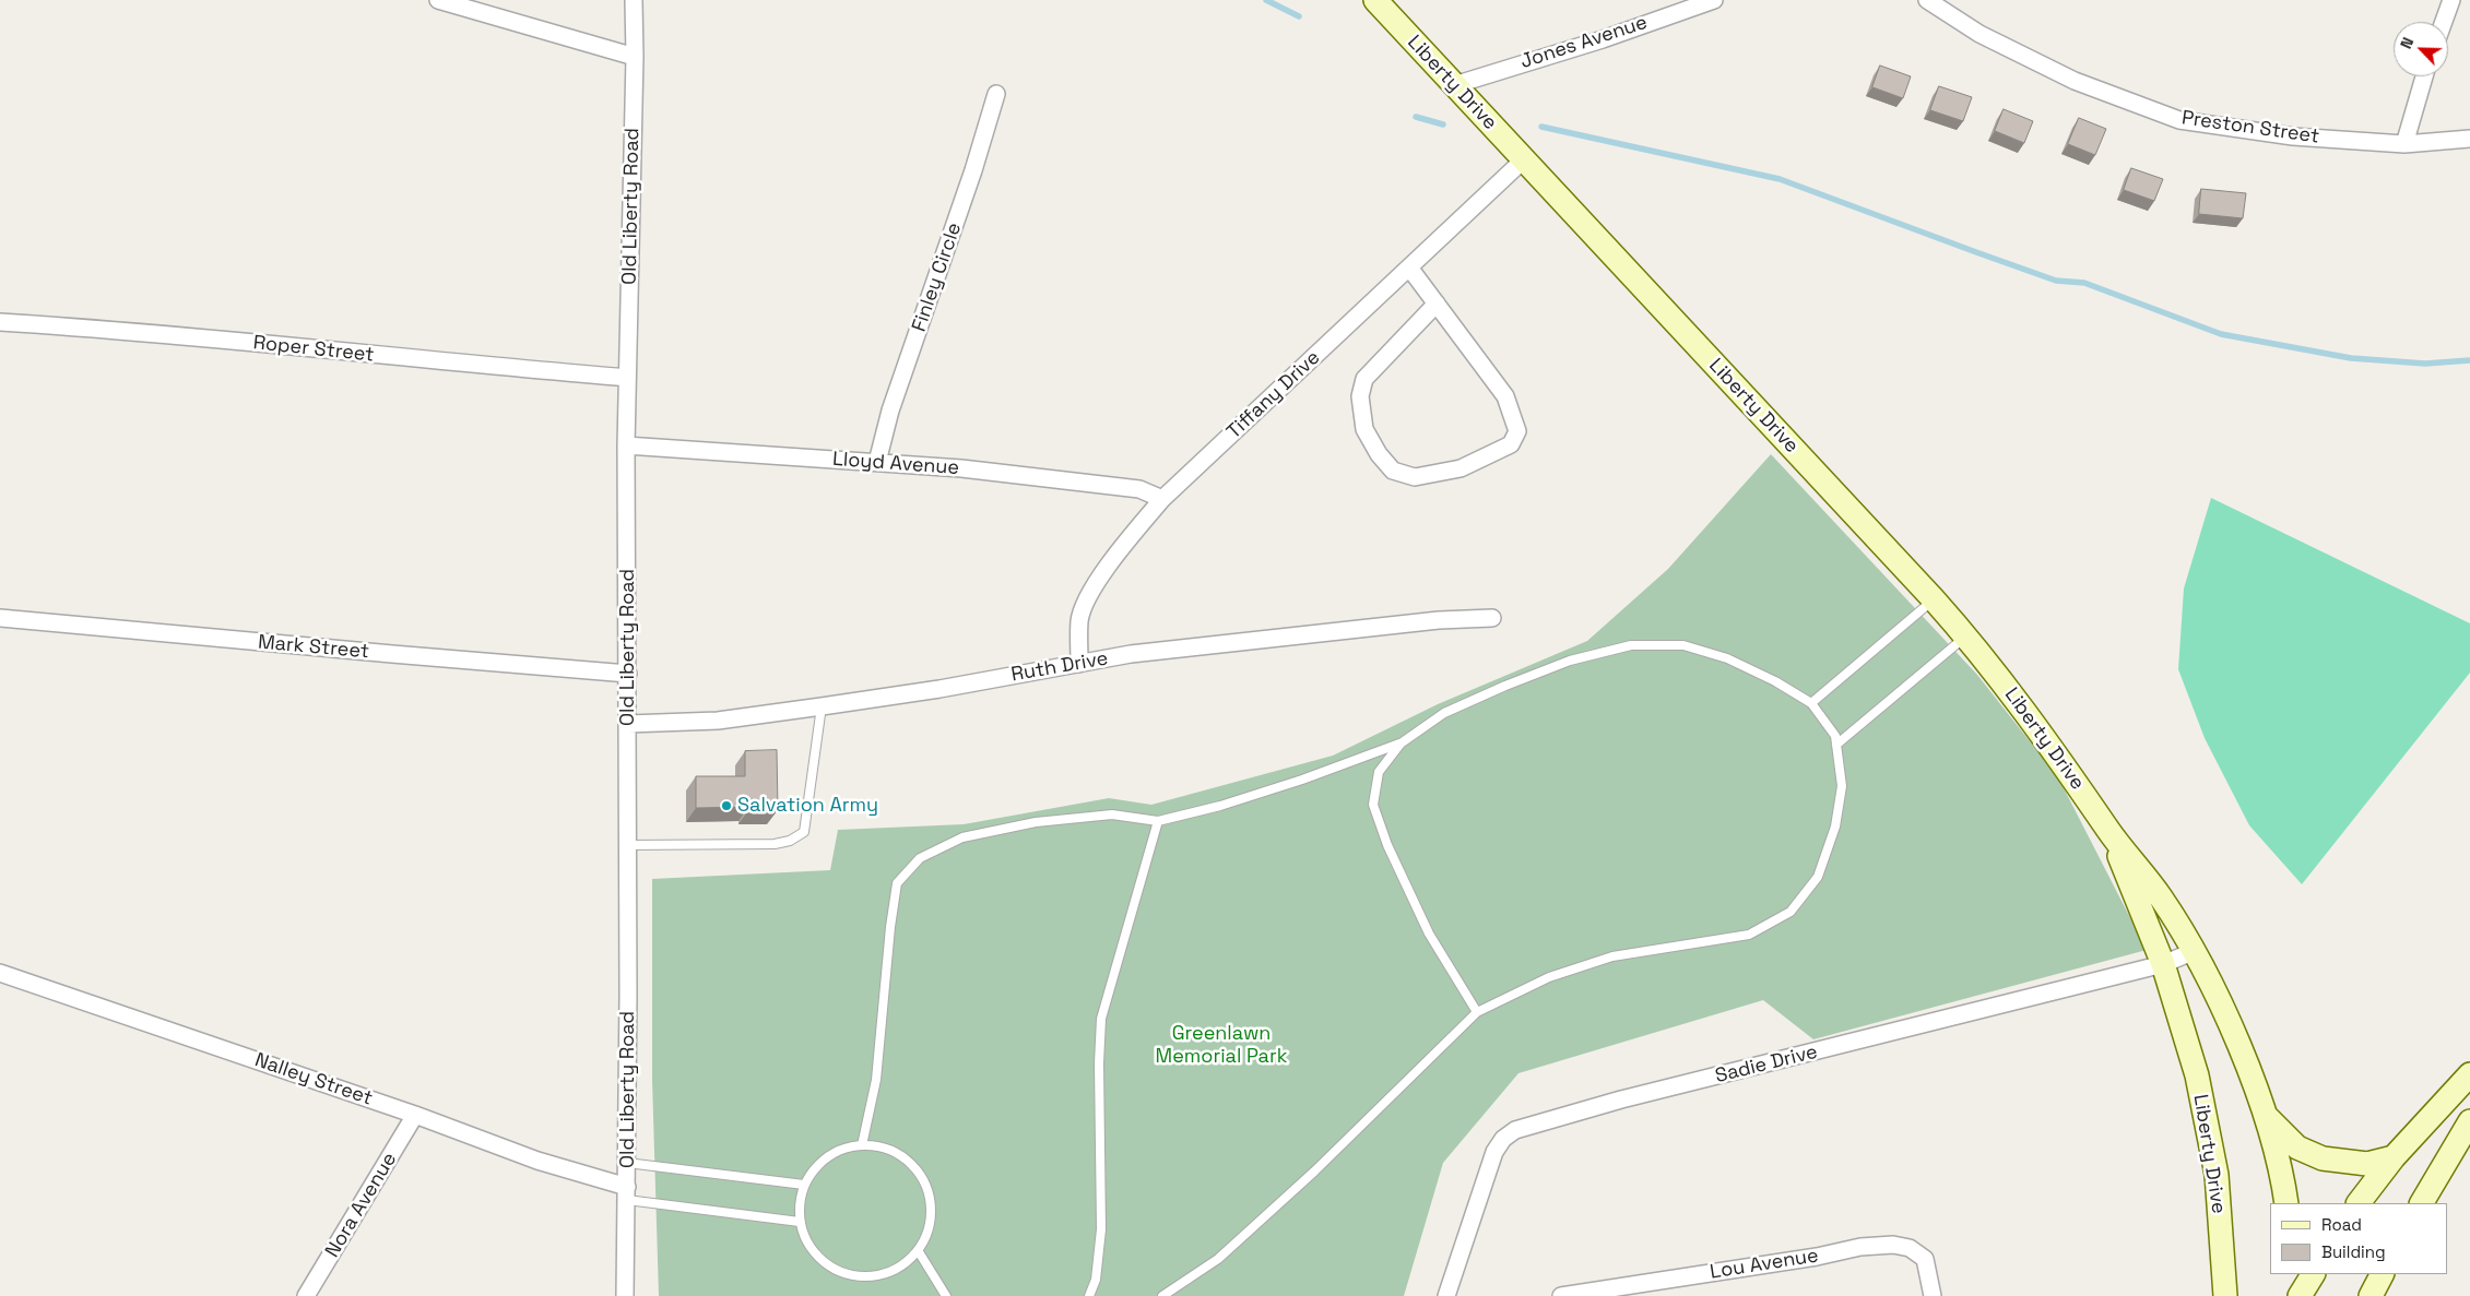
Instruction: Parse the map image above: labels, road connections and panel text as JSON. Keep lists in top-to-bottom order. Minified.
{"streets":{"main road":["Liberty Drive"],"street":["Jones Avenue","Preston Street","Old Liberty Road","Finley Circle","Roper Street","Tiffany Drive","Lloyd Avenue","Mark Street","Ruth Drive","Sadie Drive","Nalley Street","Nora Avenue","Lou Avenue"]},"crossings":[["Jones Avenue","Liberty Drive"],["Liberty Drive","Tiffany Drive"],["Liberty Drive","Sadie Drive"],["Old Liberty Road","Roper Street"],["Old Liberty Road","Lloyd Avenue"],["Old Liberty Road","Mark Street"],["Old Liberty Road","Ruth Drive"],["Old Liberty Road","Nalley Street"],["Finley Circle","Lloyd Avenue"],["Tiffany Drive","Lloyd Avenue"],["Tiffany Drive","Ruth Drive"],["Nalley Street","Nora Avenue"]],"parks":["Greenlawn Memorial Park"],"places":["Salvation Army"],"legend":["Road","Building"],"north":"top left"}
